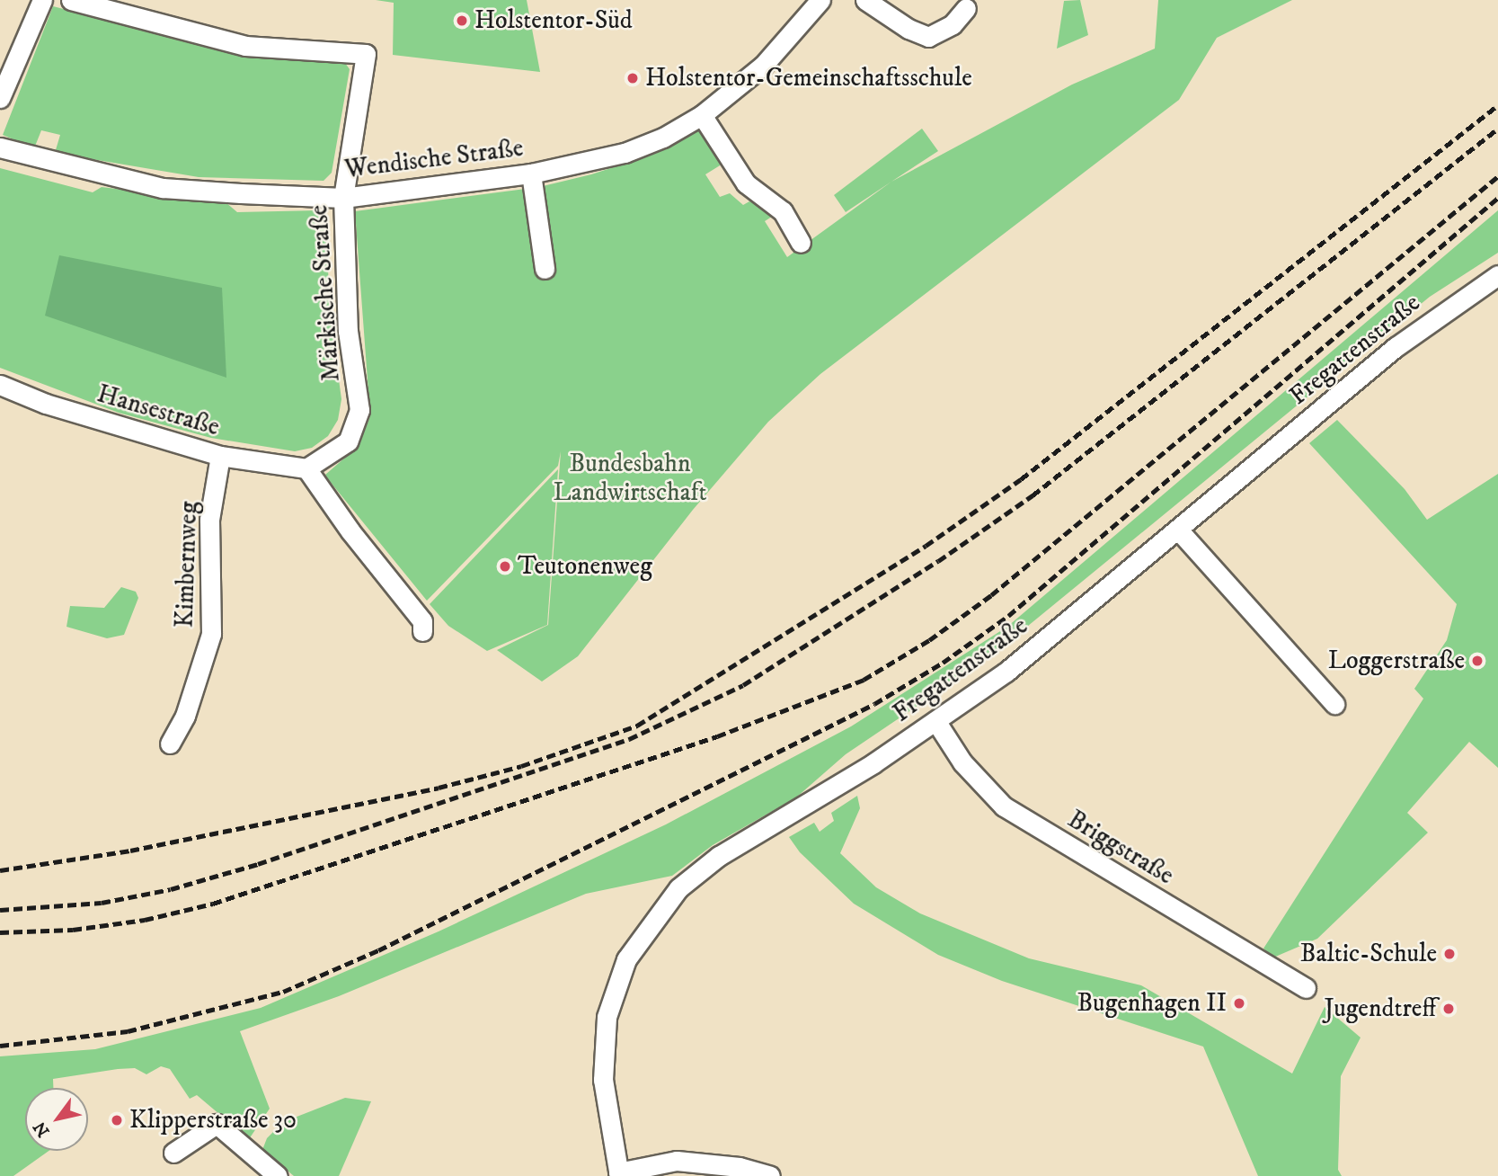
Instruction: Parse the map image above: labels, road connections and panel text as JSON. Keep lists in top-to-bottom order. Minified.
{"streets":{"street":["Wendische Straße","Märkische Straße","Fregattenstraße","Hansestraße","Kimbernweg","Briggstraße"]},"crossings":[["Wendische Straße","Märkische Straße"],["Märkische Straße","Hansestraße"],["Fregattenstraße","Briggstraße"],["Hansestraße","Kimbernweg"]],"parks":["Bundesbahn Landwirtschaft"],"places":["Holstentor-Süd","Holstentor-Gemeinschaftsschule","Teutonenweg","Loggerstraße","Baltic-Schule","Bugenhagen II","Jugendtreff","Klipperstraße 30"],"north":"bottom left"}
